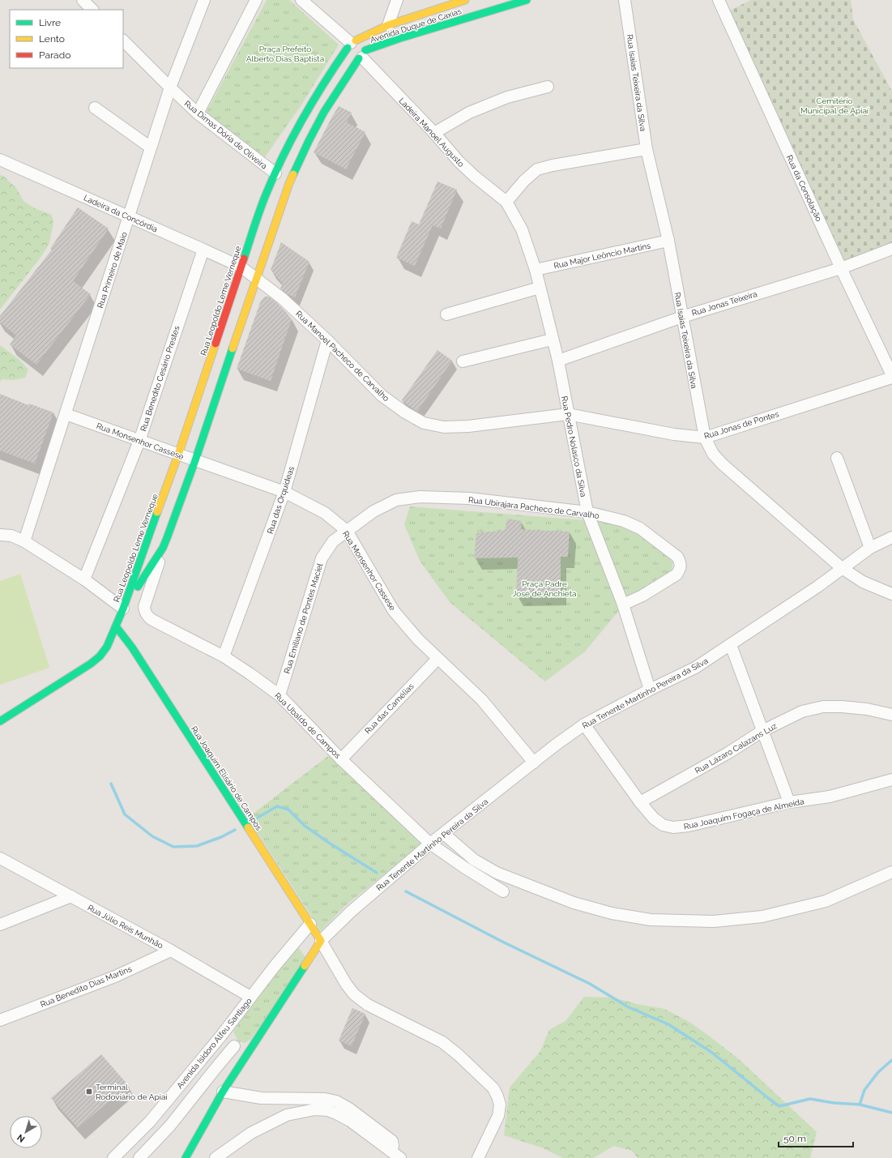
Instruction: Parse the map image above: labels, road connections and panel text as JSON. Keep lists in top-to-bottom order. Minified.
{"streets":{"main road":["Avenida Duque de Caxias","Rua Leopoldo Leme Verneque","Rua Joaquim Elisário de Campos"],"street":["Rua Isaias Teixeira da Silva","Ladeira Manoel Augusto","Rua Dimas Dória de Oliveira","Rua da Consolação","Ladeira da Concórdia","Rua Major Leôncio Martins","Rua Primeiro de Maio","Rua Jonas Teixeira","Rua Manoel Pacheco de Carvalho","Rua Benedito Cesário Prestes","Rua Jonas de Pontes","Rua Monsenhor Cassese","Rua Pedro Nolasco da Silva","Rua das Orquídeas","Rua Ubirajara Pacheco de Carvalho","Rua Emiliano de Pontes Maciel","Rua Tenente Martinho Pereira da Silva","Rua das Camélias","Rua Ubaldo de Campos","Rua Lázaro Calazans Luz","Rua Joaquim Fogaça de Almeida","Rua Júlio Reis Munhão","Rua Benedito Dias Martins","Avenida Isidoro Alfeu Santiago"]},"crossings":[["Avenida Duque de Caxias","Ladeira Manoel Augusto"],["Avenida Duque de Caxias","Rua Leopoldo Leme Verneque"],["Rua Isaias Teixeira da Silva","Rua Major Leôncio Martins"],["Rua Isaias Teixeira da Silva","Rua Jonas Teixeira"],["Rua Isaias Teixeira da Silva","Rua Jonas de Pontes"],["Rua Isaias Teixeira da Silva","Rua Tenente Martinho Pereira da Silva"],["Ladeira Manoel Augusto","Rua Leopoldo Leme Verneque"],["Ladeira Manoel Augusto","Rua Pedro Nolasco da Silva"],["Rua Dimas Dória de Oliveira","Rua Primeiro de Maio"],["Rua Dimas Dória de Oliveira","Rua Leopoldo Leme Verneque"],["Rua da Consolação","Rua Jonas Teixeira"],["Rua da Consolação","Rua Jonas de Pontes"],["Ladeira da Concórdia","Rua Primeiro de Maio"],["Ladeira da Concórdia","Rua Leopoldo Leme Verneque"],["Ladeira da Concórdia","Rua Manoel Pacheco de Carvalho"],["Ladeira da Concórdia","Rua Benedito Cesário Prestes"],["Rua Major Leôncio Martins","Rua Pedro Nolasco da Silva"],["Rua Primeiro de Maio","Rua Monsenhor Cassese"],["Rua Leopoldo Leme Verneque","Rua Manoel Pacheco de Carvalho"],["Rua Leopoldo Leme Verneque","Rua Monsenhor Cassese"],["Rua Leopoldo Leme Verneque","Rua Ubaldo de Campos"],["Rua Jonas Teixeira","Rua Pedro Nolasco da Silva"],["Rua Manoel Pacheco de Carvalho","Rua Jonas de Pontes"],["Rua Manoel Pacheco de Carvalho","Rua Pedro Nolasco da Silva"],["Rua Manoel Pacheco de Carvalho","Rua das Orquídeas"],["Rua Benedito Cesário Prestes","Rua Monsenhor Cassese"],["Rua Jonas de Pontes","Rua Pedro Nolasco da Silva"],["Rua Monsenhor Cassese","Rua das Orquídeas"],["Rua Monsenhor Cassese","Rua Ubirajara Pacheco de Carvalho"],["Rua Monsenhor Cassese","Rua Emiliano de Pontes Maciel"],["Rua Monsenhor Cassese","Rua Tenente Martinho Pereira da Silva"],["Rua Monsenhor Cassese","Rua das Camélias"],["Rua Pedro Nolasco da Silva","Rua Ubirajara Pacheco de Carvalho"],["Rua Pedro Nolasco da Silva","Rua Tenente Martinho Pereira da Silva"],["Rua das Orquídeas","Rua Ubaldo de Campos"],["Rua Ubirajara Pacheco de Carvalho","Rua Emiliano de Pontes Maciel"],["Rua Emiliano de Pontes Maciel","Rua Ubaldo de Campos"],["Rua Tenente Martinho Pereira da Silva","Rua Ubaldo de Campos"],["Rua Tenente Martinho Pereira da Silva","Rua Joaquim Elisário de Campos"],["Rua Tenente Martinho Pereira da Silva","Rua Joaquim Fogaça de Almeida"],["Rua das Camélias","Rua Ubaldo de Campos"],["Rua Lázaro Calazans Luz","Rua Joaquim Fogaça de Almeida"],["Rua Joaquim Elisário de Campos","Avenida Isidoro Alfeu Santiago"],["Rua Júlio Reis Munhão","Rua Benedito Dias Martins"],["Rua Júlio Reis Munhão","Avenida Isidoro Alfeu Santiago"]],"parks":["Praça Prefeito Alberto Dias Baptista","Cemitério Municipal de Apiaí","Praça Padre José de Anchieta"],"places":{"transit":["Terminal Rodoviário de Apiaí"]},"legend":["Livre","Lento","Parado"],"scale_bar":"50 m","north":"bottom left"}
